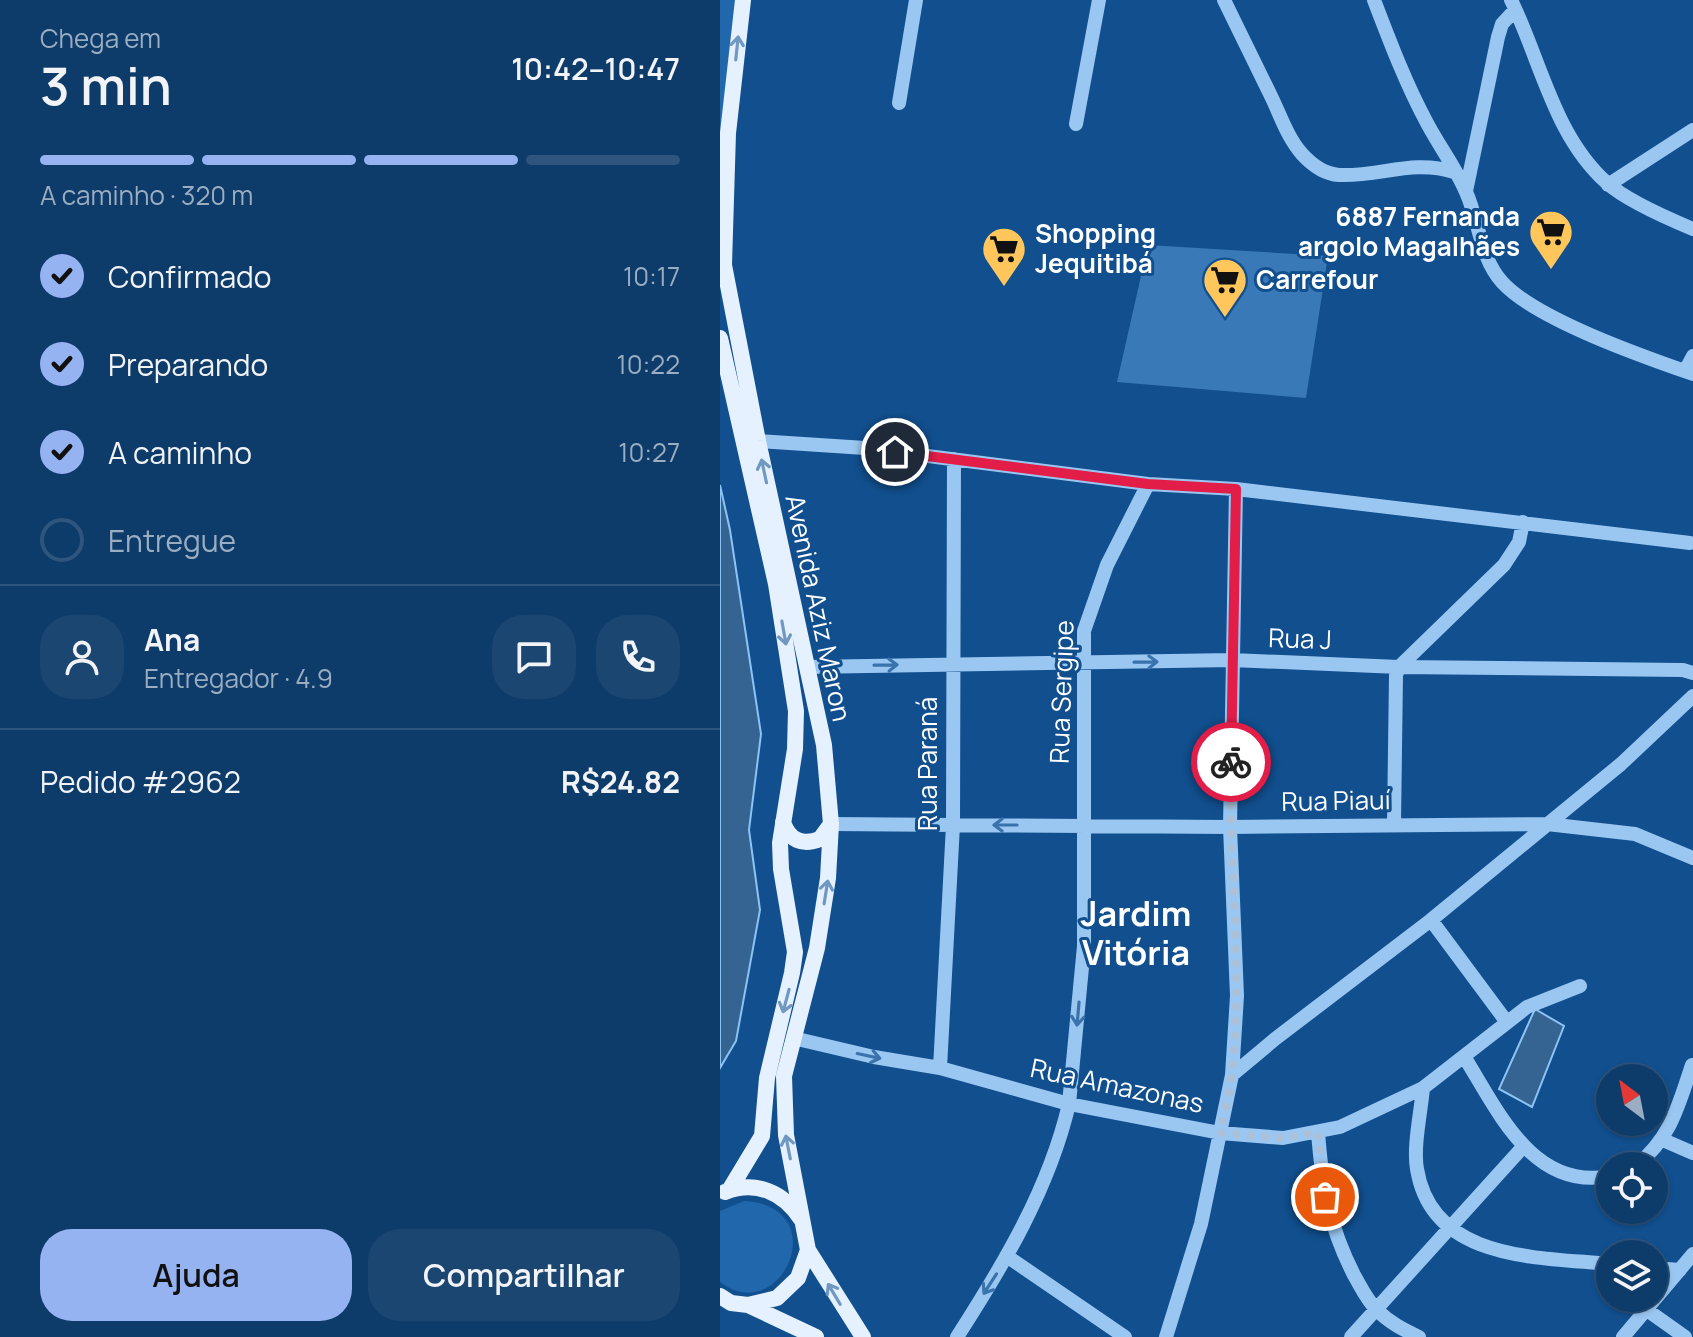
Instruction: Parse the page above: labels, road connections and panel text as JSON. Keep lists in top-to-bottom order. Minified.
{"streets":{"main road":["Avenida Aziz Maron"],"street":["Rua J","Rua Sergipe","Rua Paraná","Rua Piauí","Rua Amazonas"]},"crossings":[["Avenida Aziz Maron","Rua J"],["Avenida Aziz Maron","Rua Piauí"],["Avenida Aziz Maron","Rua Amazonas"],["Rua J","Rua Sergipe"],["Rua J","Rua Paraná"],["Rua Sergipe","Rua Piauí"],["Rua Sergipe","Rua Amazonas"],["Rua Paraná","Rua Piauí"],["Rua Paraná","Rua Amazonas"]],"one_way":["Rua Sergipe"],"districts":["Jardim Vitória"],"places":{"supermarket":["6887 Fernanda argolo Magalhães","Shopping Jequitibá","Carrefour"]},"north":"top left","page":{"heading":["3 min","Chega em","10:42–10:47"],"panel":["Ana","Entregador · 4.9","Pedido #2962","R$24.82"],"bar":"A caminho · 320 m","list":[["Confirmado","10:17"],["Preparando","10:22"],["A caminho","10:27"],"Entregue"],"buttons":["Ajuda","Compartilhar"]}}
